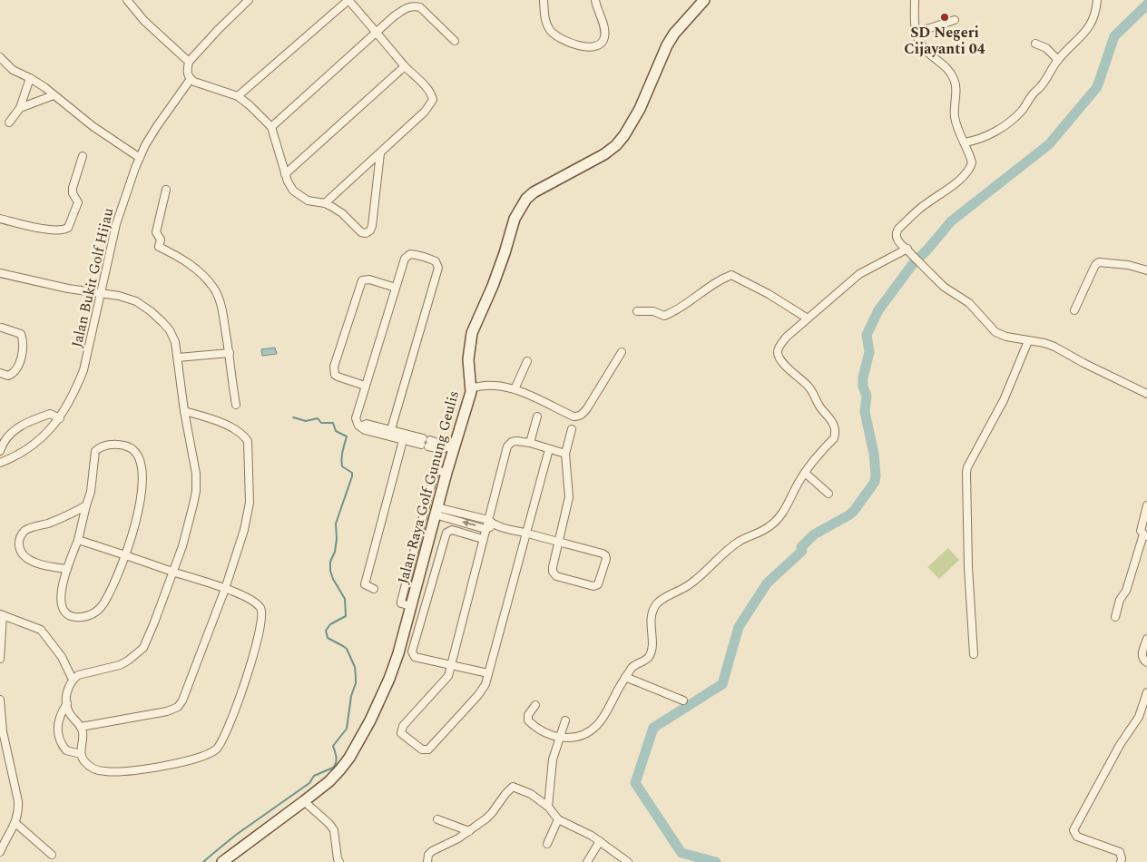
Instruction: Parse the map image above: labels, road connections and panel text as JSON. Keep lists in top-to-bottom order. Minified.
{"streets":{"main road":["Jalan Raya Golf Gunung Geulis"],"street":["Jalan Bukit Golf Hijau"]},"places":["SD Negeri Cijayanti 04"]}
